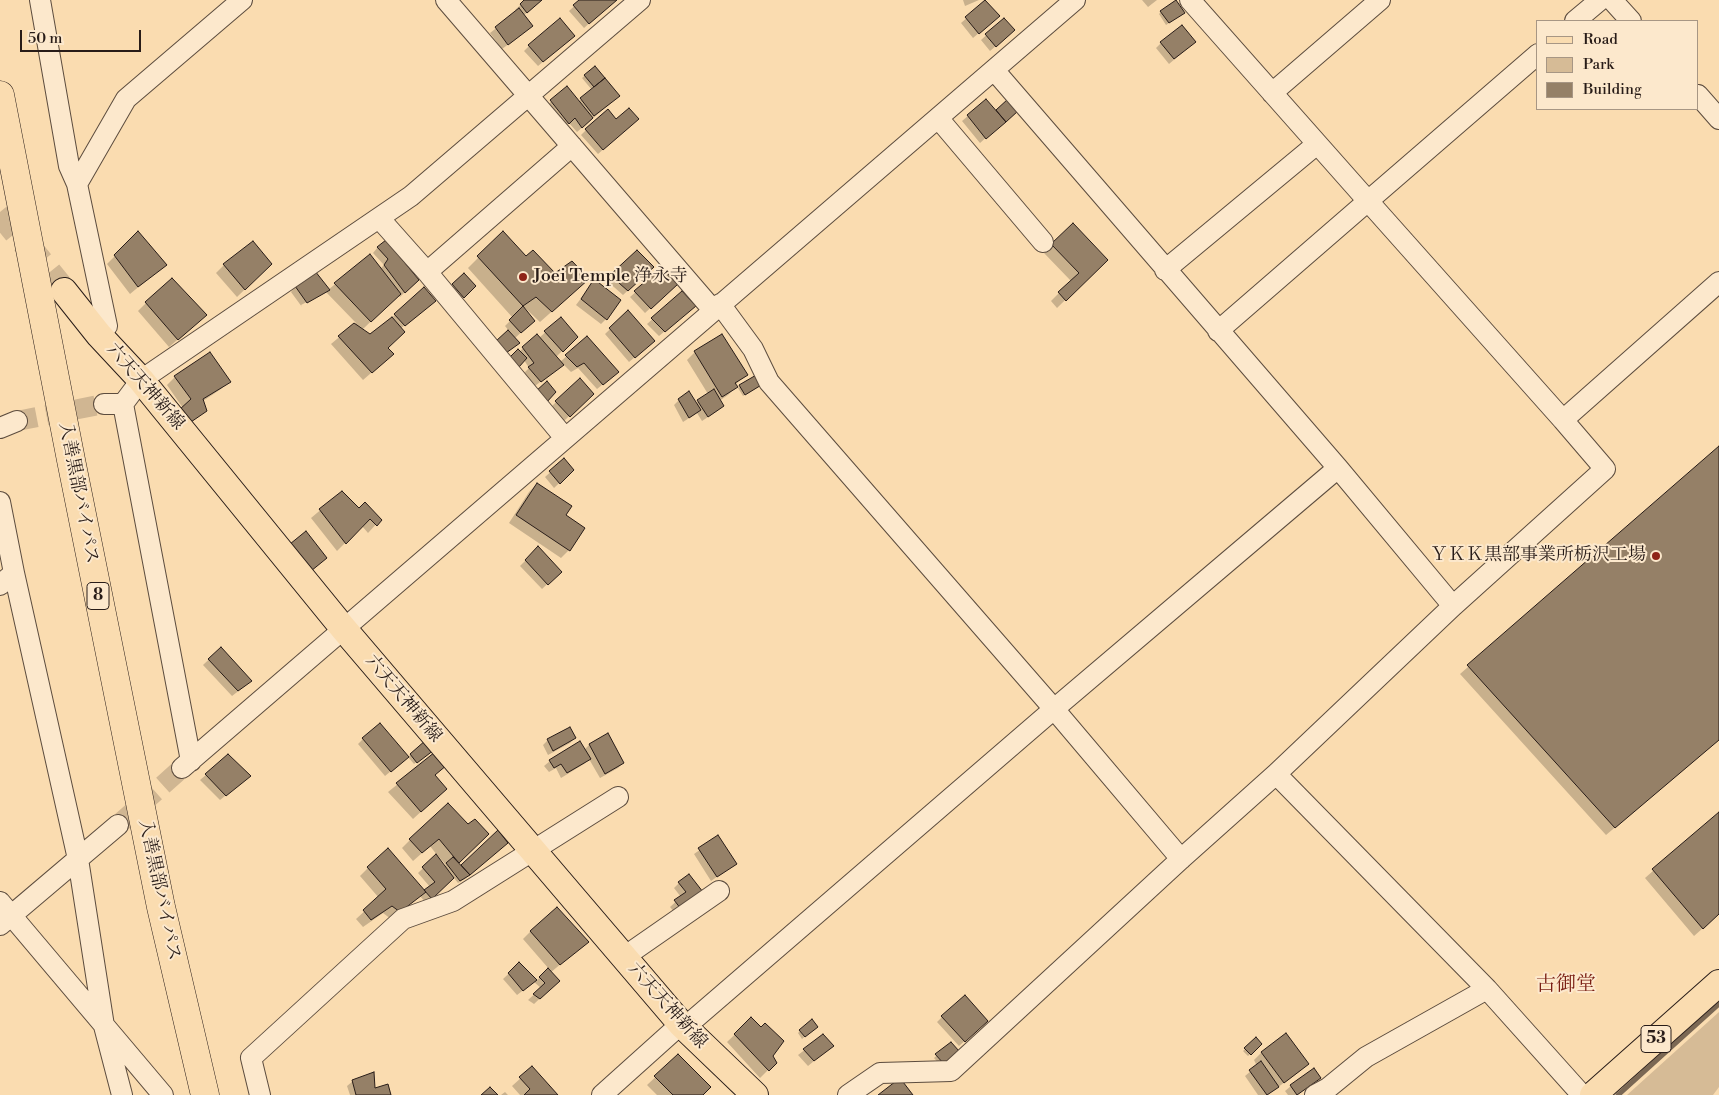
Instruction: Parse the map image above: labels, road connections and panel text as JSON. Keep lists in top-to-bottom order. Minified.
{"streets":{"highway":["入善黒部バイパス","8"],"main road":["六天天神新線","53"]},"districts":["古御堂"],"places":["Joei Temple 浄永寺","ＹＫＫ黒部事業所栃沢工場"],"legend":["Road","Park","Building"],"scale_bar":"50 m"}
